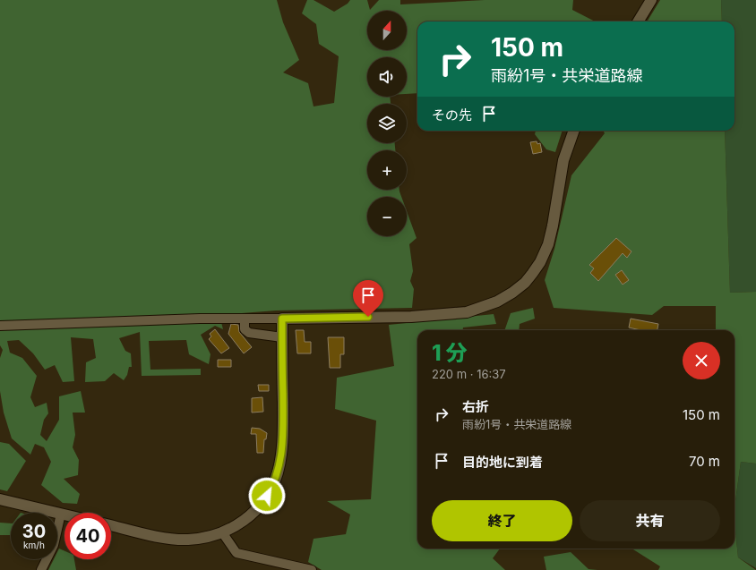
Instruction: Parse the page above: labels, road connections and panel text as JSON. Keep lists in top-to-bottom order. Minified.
{"north":"top","page":{"map_buttons":["+","−"],"turn":["150 m","雨紛1号・共栄道路線"],"then":"その先","heading":["1 分","220 m · 16:37"],"list":[{"name":"右折","note":"雨紛1号・共栄道路線","value":"150 m"},{"name":"目的地に到着","value":"70 m"}],"buttons":["終了","共有"],"speed":"30 km/h","limit":"40"}}
